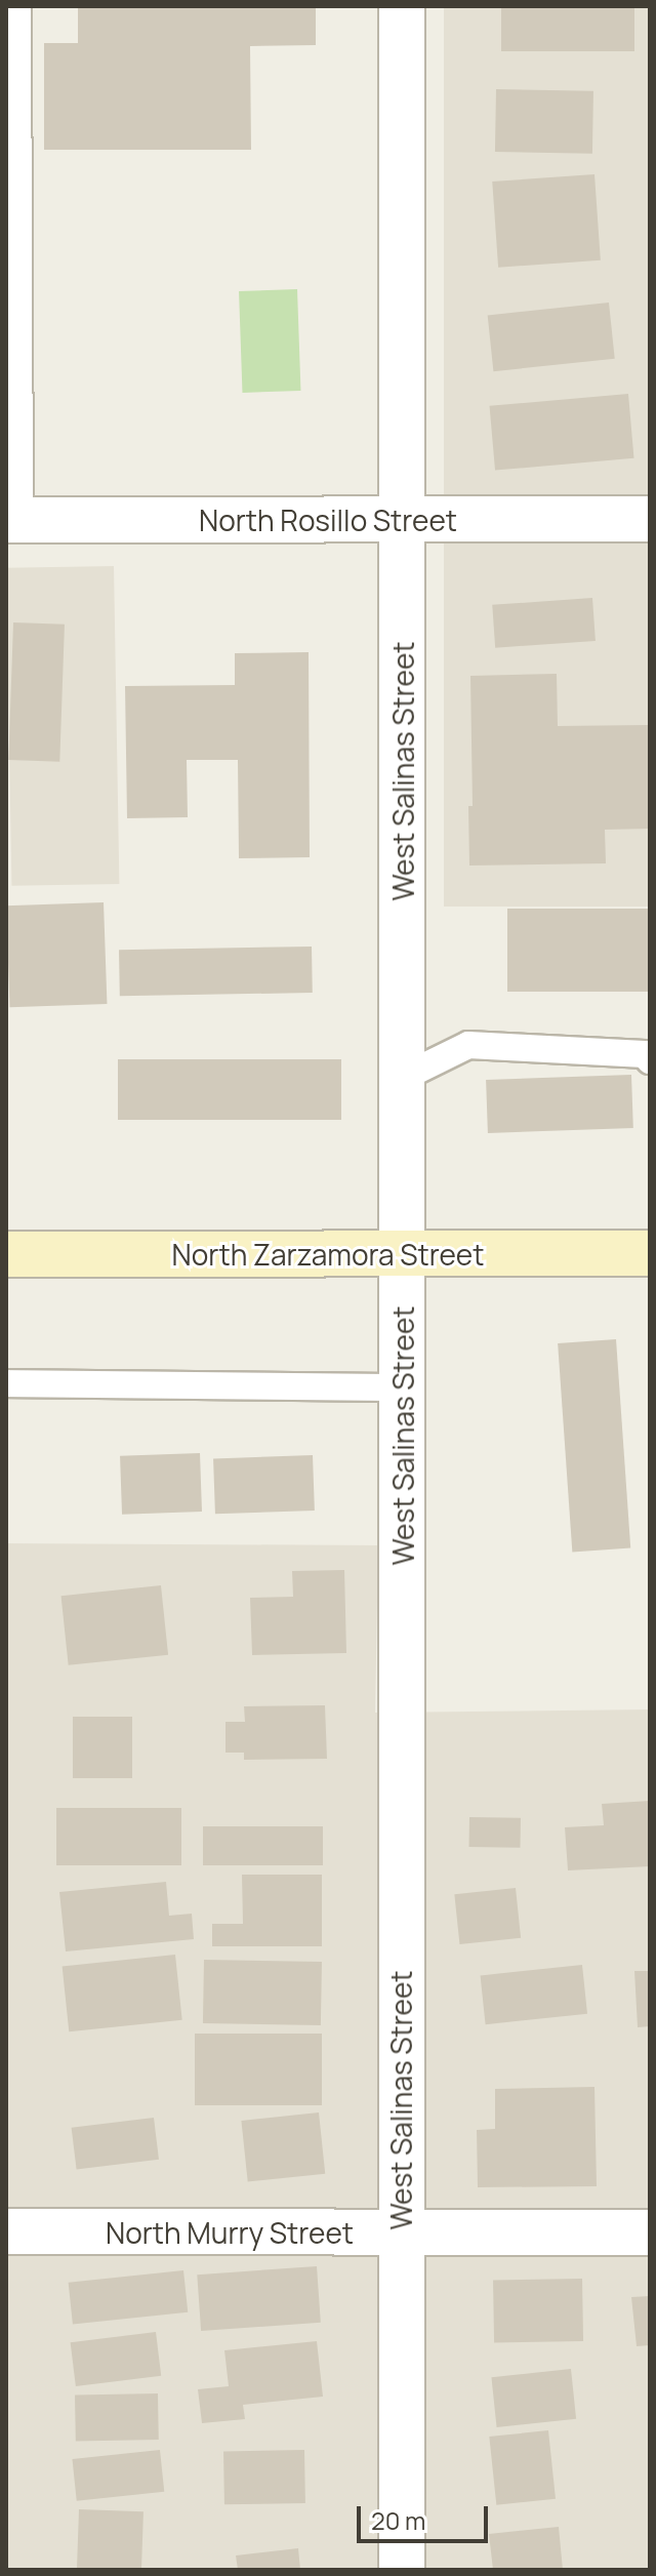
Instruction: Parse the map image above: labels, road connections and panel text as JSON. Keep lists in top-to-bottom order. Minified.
{"streets":{"main road":["North Zarzamora Street"],"street":["North Rosillo Street","West Salinas Street","North Murry Street"]},"crossings":[["North Rosillo Street","West Salinas Street"],["West Salinas Street","North Zarzamora Street"],["West Salinas Street","North Murry Street"]],"scale_bar":"20 m"}
